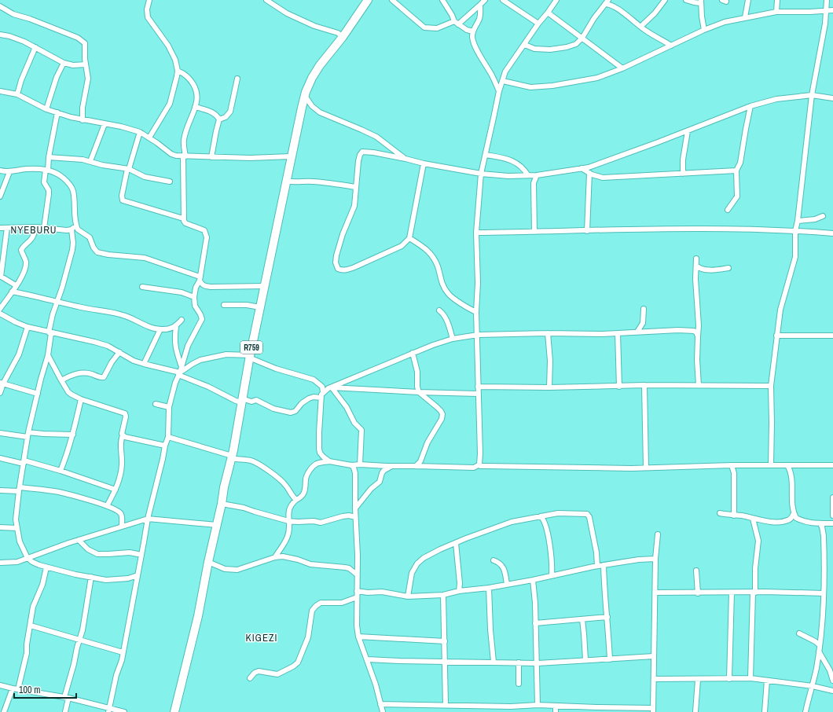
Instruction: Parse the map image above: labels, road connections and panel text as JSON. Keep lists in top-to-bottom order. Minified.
{"streets":{"main road":["R759"]},"districts":["NYEBURU","KIGEZI"],"scale_bar":"100 m"}
